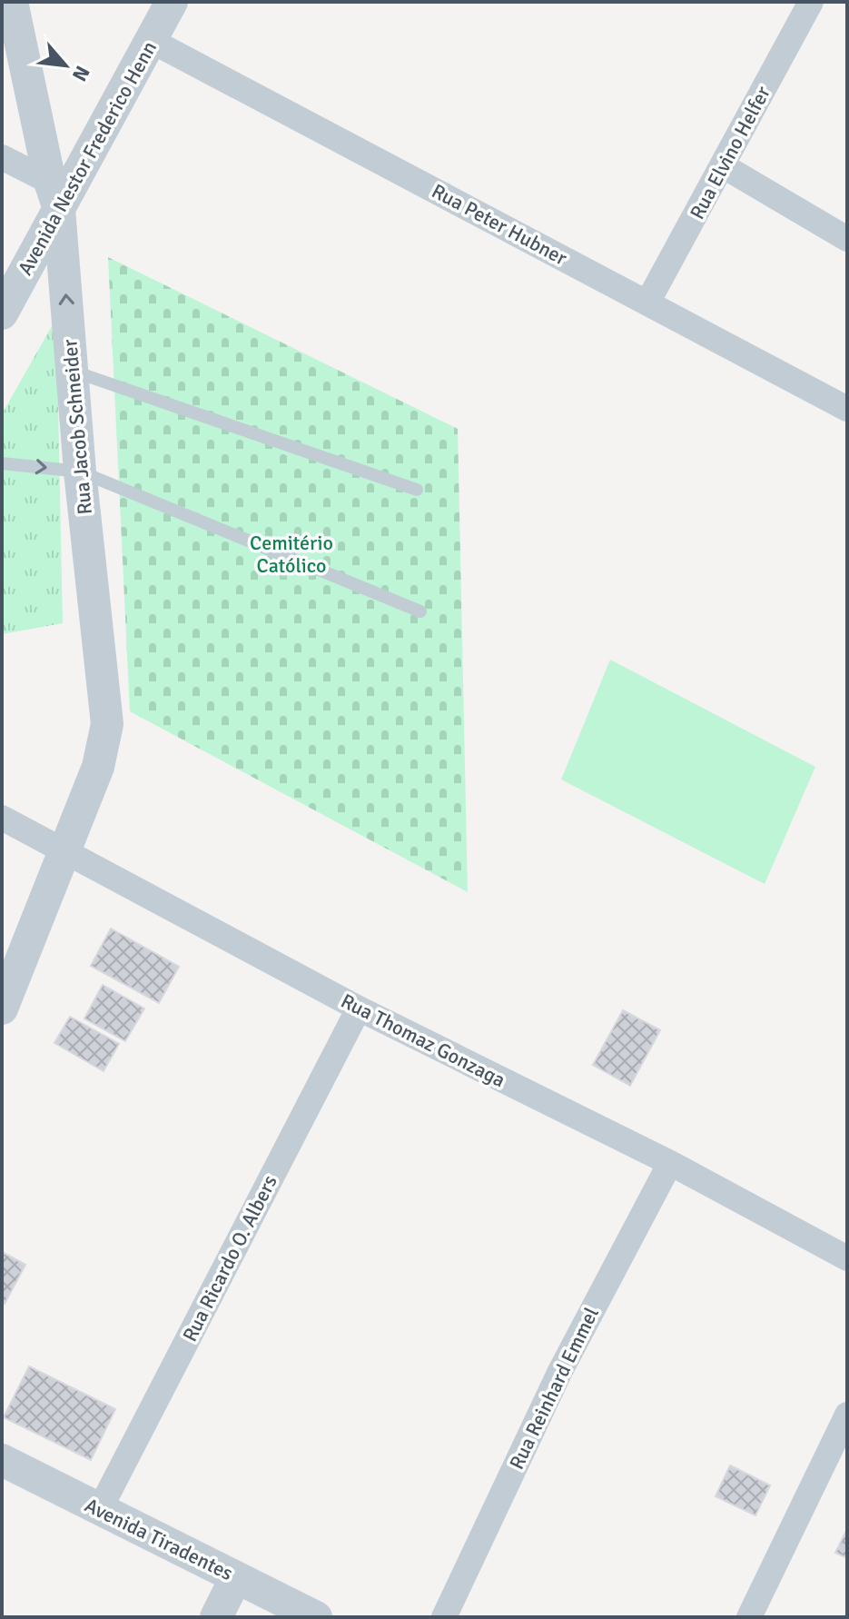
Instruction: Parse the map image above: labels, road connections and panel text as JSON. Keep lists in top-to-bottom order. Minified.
{"streets":{"street":["Rua Elvino Helfer","Avenida Nestor Frederico Henn","Rua Peter Hubner","Rua Jacob Schneider","Rua Thomaz Gonzaga","Rua Ricardo O. Albers","Rua Reinhard Emmel","Avenida Tiradentes"]},"crossings":[["Rua Elvino Helfer","Rua Peter Hubner"],["Avenida Nestor Frederico Henn","Rua Peter Hubner"],["Avenida Nestor Frederico Henn","Rua Jacob Schneider"],["Rua Jacob Schneider","Rua Thomaz Gonzaga"],["Rua Thomaz Gonzaga","Rua Ricardo O. Albers"],["Rua Thomaz Gonzaga","Rua Reinhard Emmel"],["Rua Ricardo O. Albers","Avenida Tiradentes"]],"parks":["Cemitério Católico"],"north":"bottom right"}
